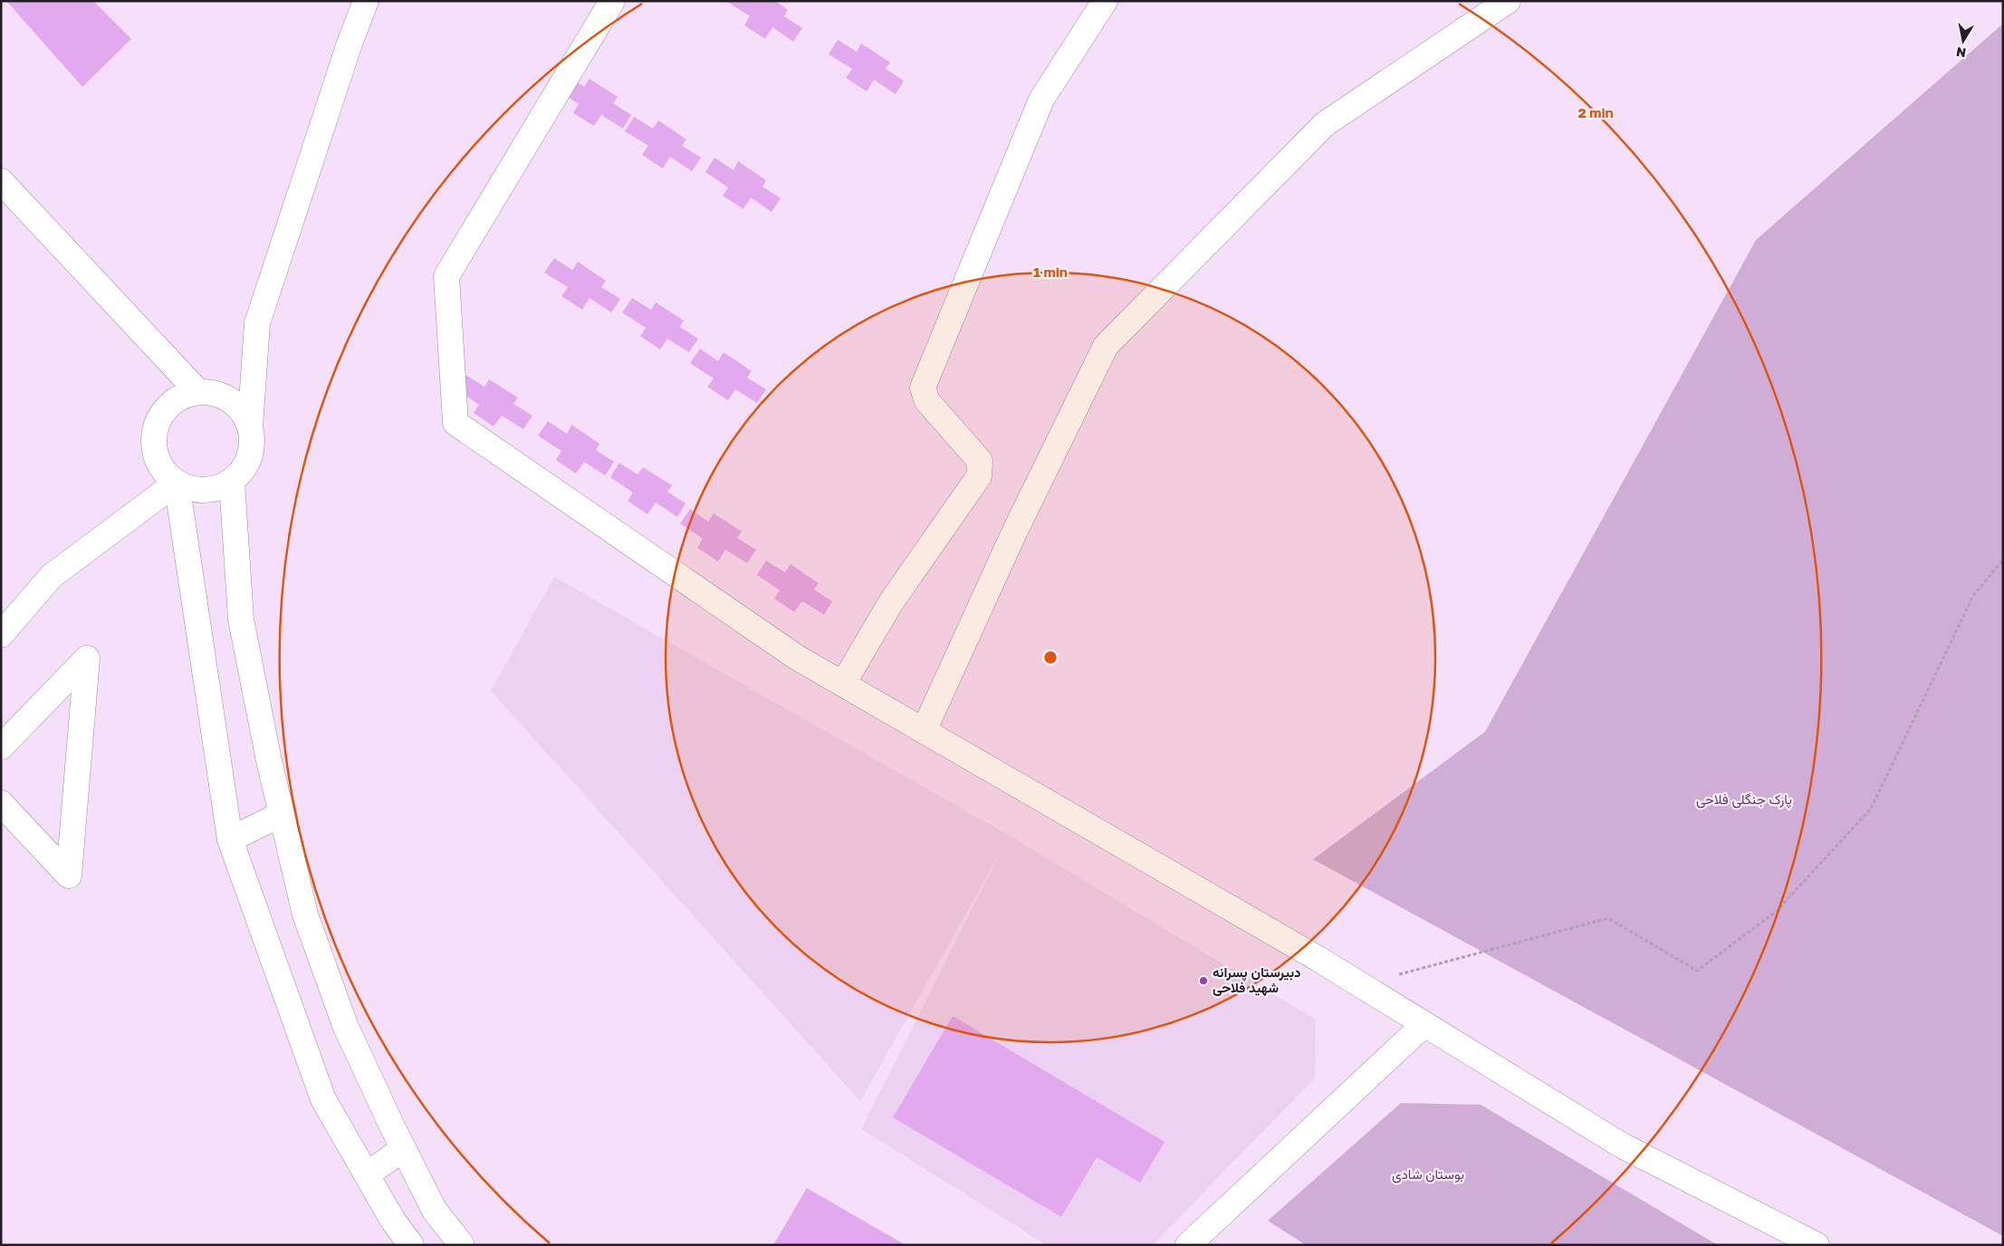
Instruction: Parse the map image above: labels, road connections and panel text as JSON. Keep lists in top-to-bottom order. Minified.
{"parks":["پارک جنگلی فلاحی","بوستان شادی"],"places":["دبیرستان پسرانه شهید فلاحی"],"north":"bottom","rings":["2 min","1 min"]}
